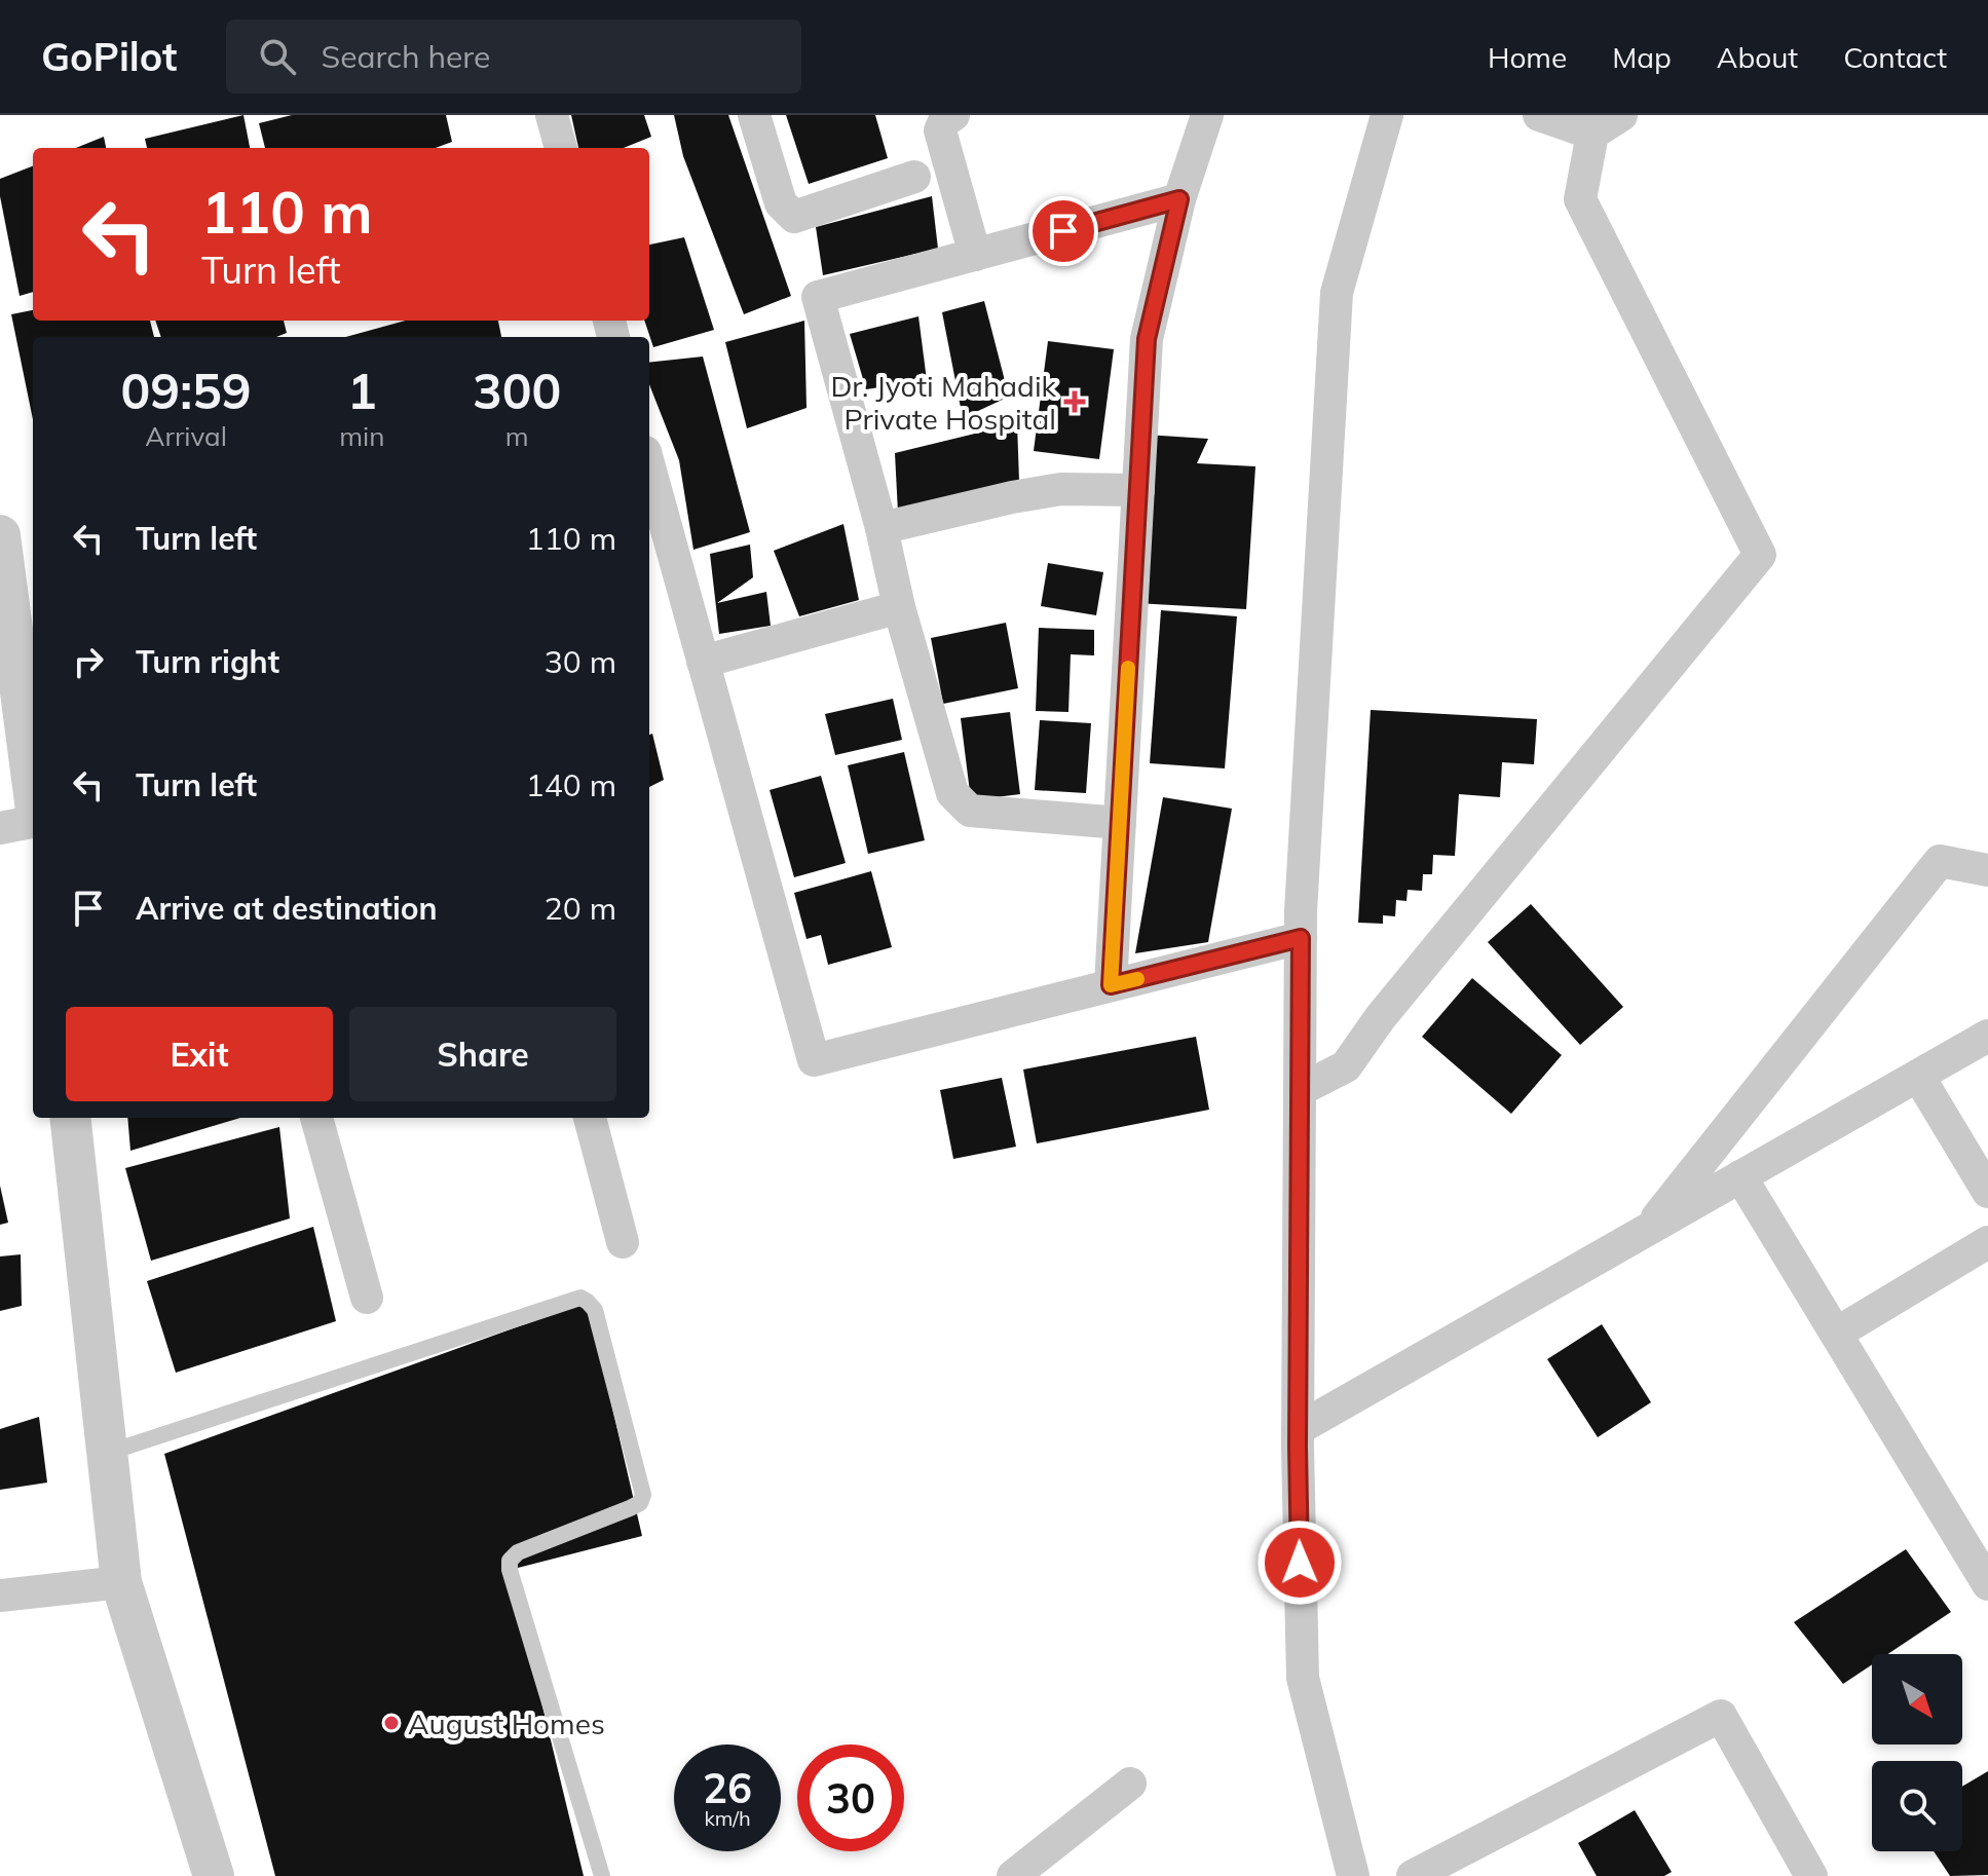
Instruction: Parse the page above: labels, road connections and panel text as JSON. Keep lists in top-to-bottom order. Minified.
{"places":{"health":["Dr. Jyoti Mahadik Private Hospital"],"other":["August Homes"]},"north":"bottom right","page":{"header":"GoPilot","search":"Search here","nav":["Home","Map","About","Contact"],"turn":["110 m","Turn left"],"eta":["09:59","Arrival","1","min","300","m"],"list":[{"name":"Turn left","value":"110 m"},{"name":"Turn right","value":"30 m"},{"name":"Turn left","value":"140 m"},{"name":"Arrive at destination","value":"20 m"}],"buttons":["Exit","Share"],"speed":"26 km/h","limit":"30"}}
